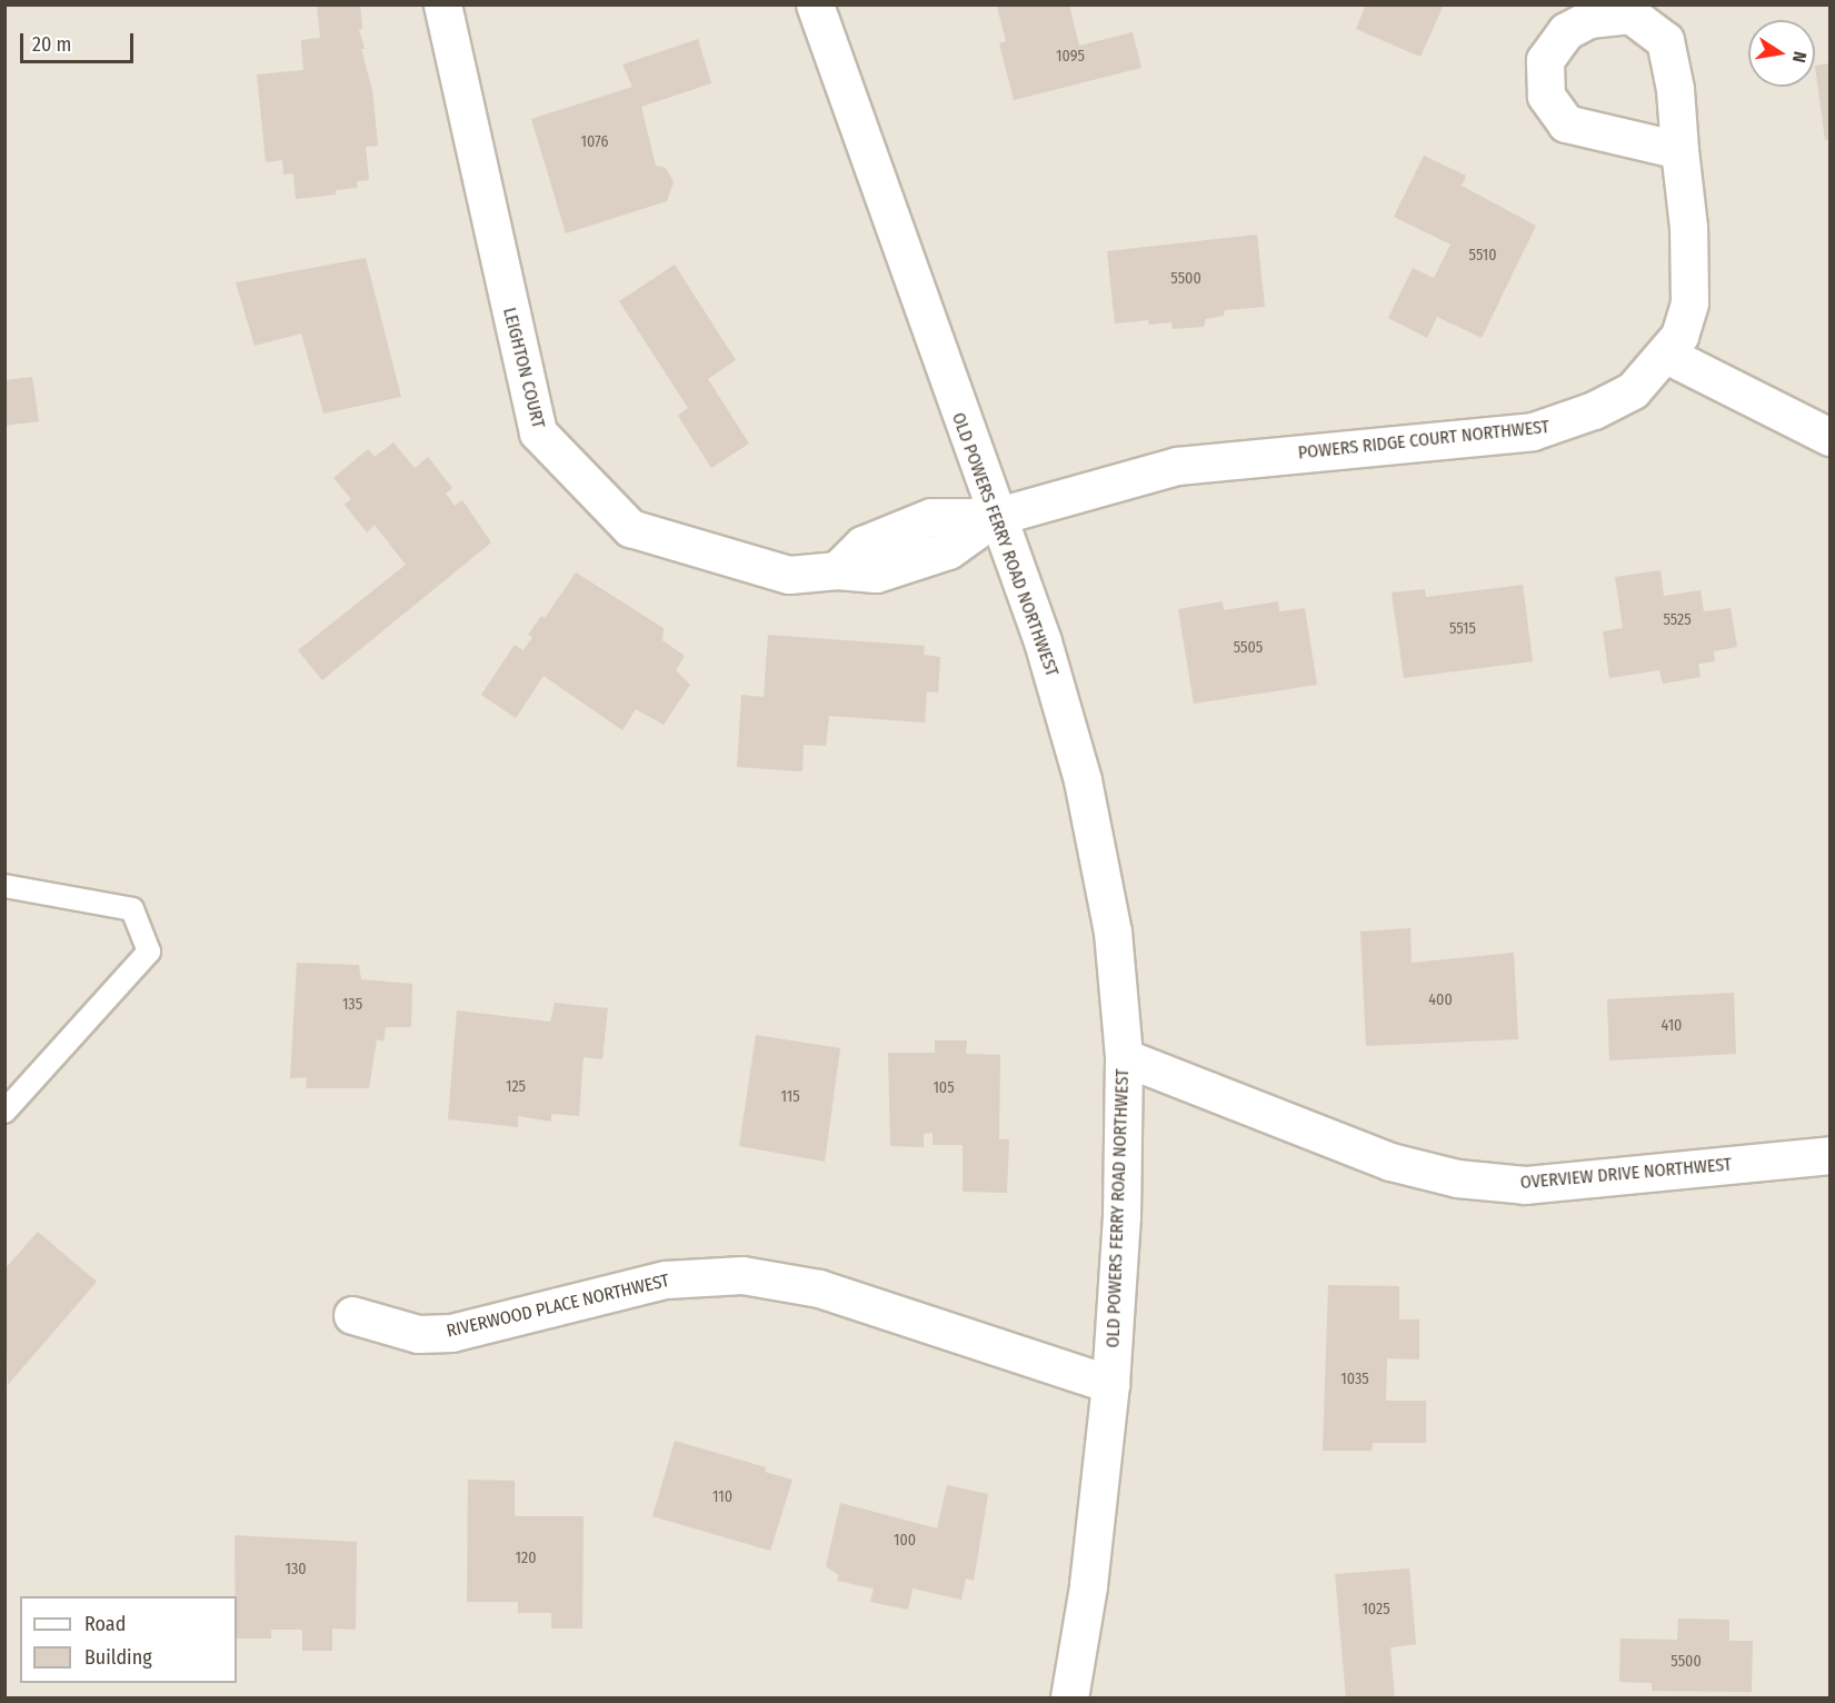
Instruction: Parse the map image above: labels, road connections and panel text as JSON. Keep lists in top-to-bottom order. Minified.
{"streets":{"street":["LEIGHTON COURT","POWERS RIDGE COURT NORTHWEST","OLD POWERS FERRY ROAD NORTHWEST","OVERVIEW DRIVE NORTHWEST","RIVERWOOD PLACE NORTHWEST"]},"crossings":[["LEIGHTON COURT","POWERS RIDGE COURT NORTHWEST"],["LEIGHTON COURT","OLD POWERS FERRY ROAD NORTHWEST"],["POWERS RIDGE COURT NORTHWEST","OLD POWERS FERRY ROAD NORTHWEST"],["OLD POWERS FERRY ROAD NORTHWEST","OVERVIEW DRIVE NORTHWEST"],["OLD POWERS FERRY ROAD NORTHWEST","RIVERWOOD PLACE NORTHWEST"]],"house_numbers":["1095","1076","5510","5500","5525","5515","5505","400","135","410","125","105","115","1035","110","100","120","130","1025","5500"],"legend":["Road","Building"],"scale_bar":"20 m","north":"right"}
